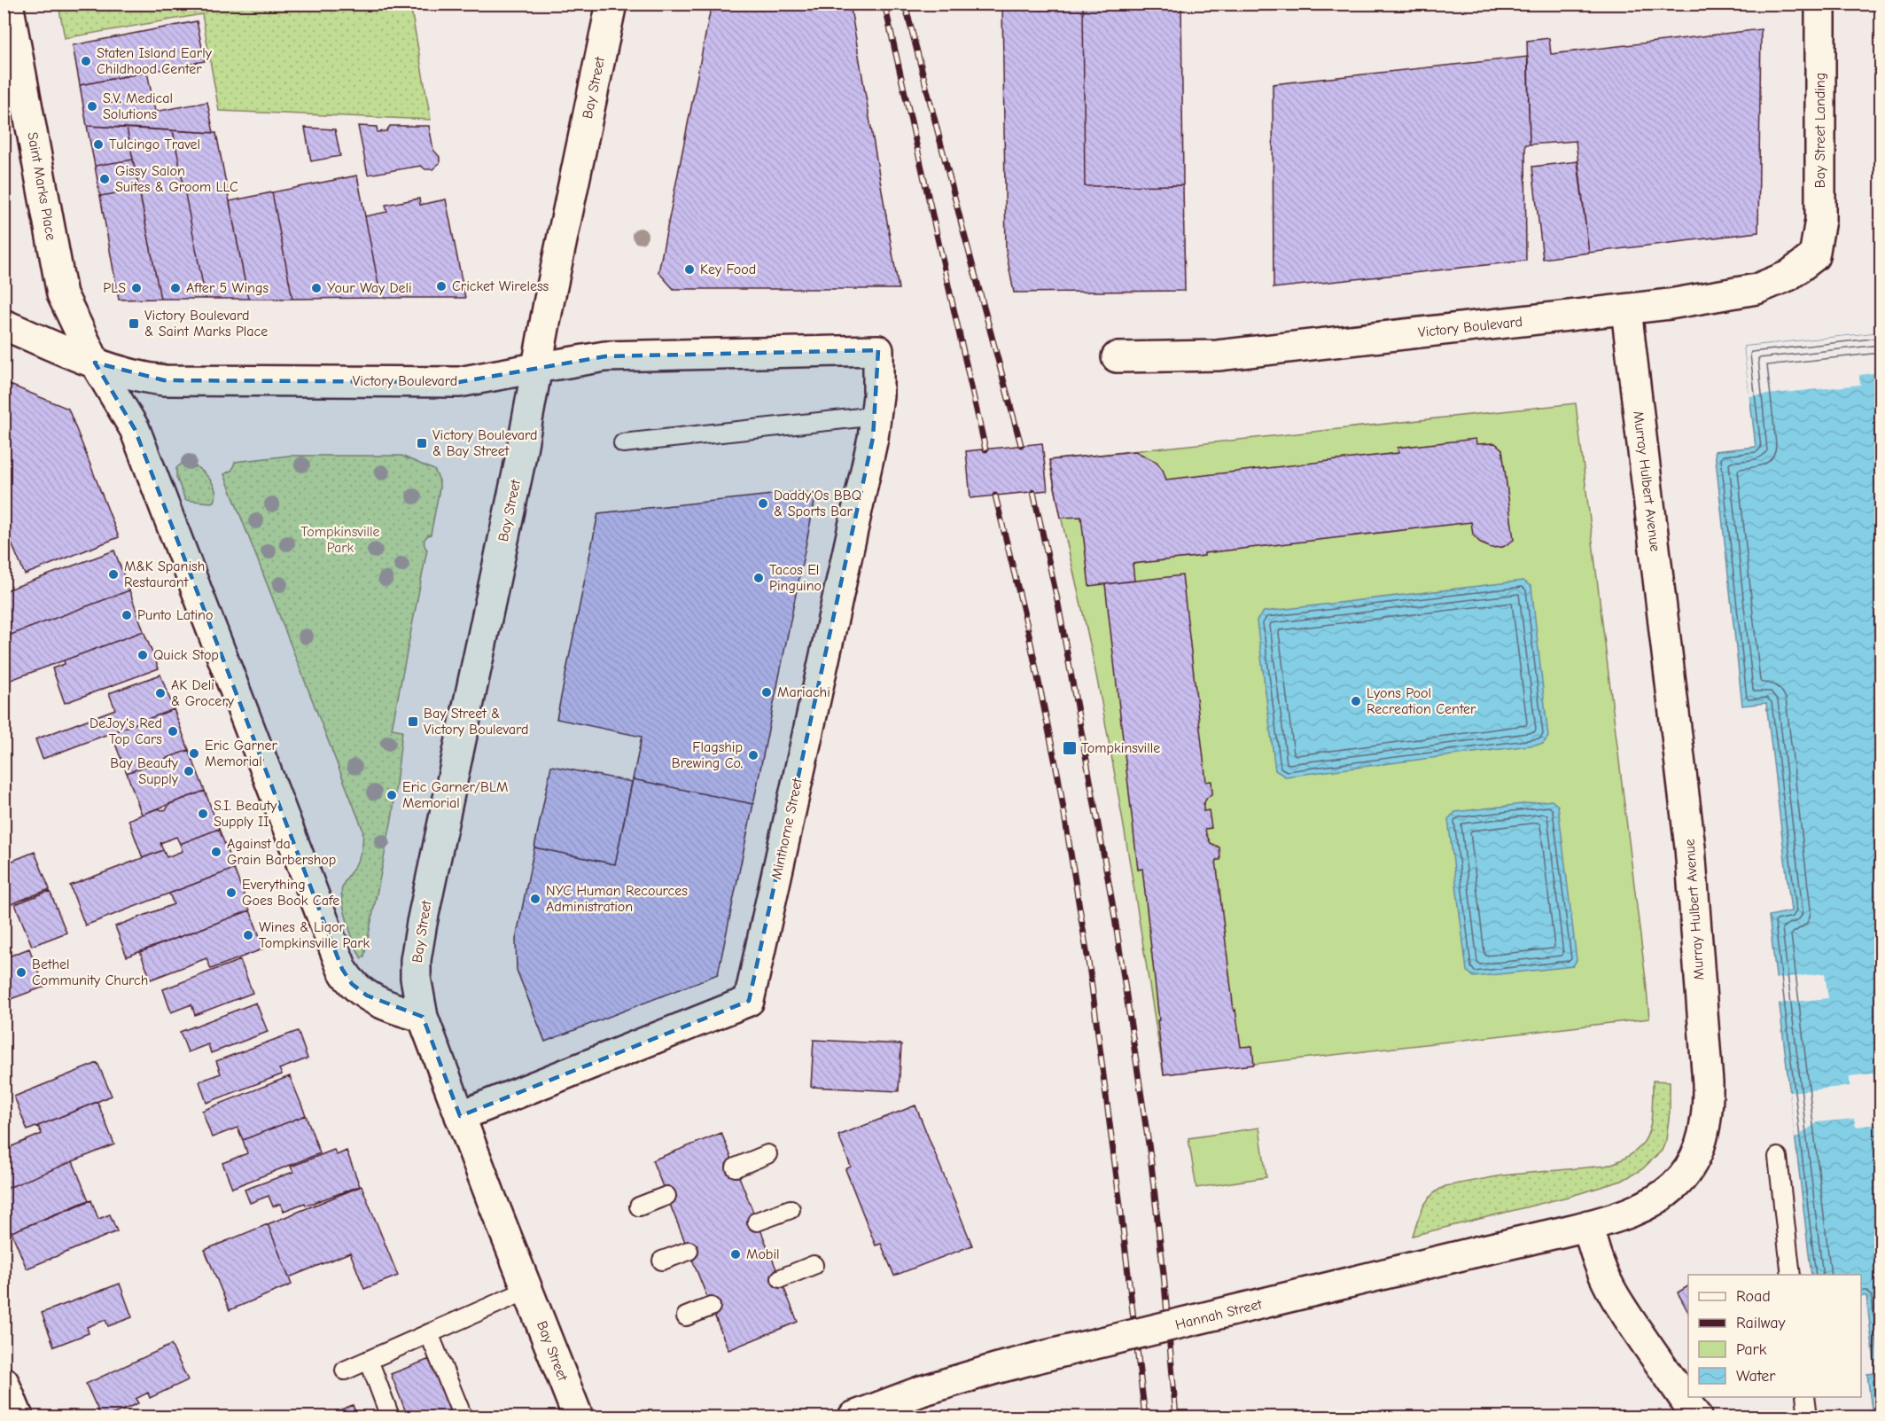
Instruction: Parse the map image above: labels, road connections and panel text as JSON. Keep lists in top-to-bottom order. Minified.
{"streets":{"street":["Bay Street","Bay Street Landing","Saint Marks Place","Victory Boulevard","Murray Hulbert Avenue","Minthorne Street","Hannah Street"]},"crossings":[["Bay Street","Victory Boulevard"],["Bay Street","Minthorne Street"],["Bay Street Landing","Victory Boulevard"],["Saint Marks Place","Victory Boulevard"],["Victory Boulevard","Murray Hulbert Avenue"],["Victory Boulevard","Minthorne Street"],["Murray Hulbert Avenue","Hannah Street"]],"parks":["Tompkinsville Park"],"places":{"other":["Staten Island Early Childhood Center","S.V. Medical Solutions","Tulcingo Travel","Gissy Salon Suites & Groom LLC","Key Food","Cricket Wireless","PLS","After 5 Wings","Your Way Deli","Daddy'Os BBQ & Sports Bar","M&K Spanish Restaurant","Tacos El Pinguino","Punto Latino","Quick Stop","Mariachi","AK Deli & Grocery","Lyons Pool Recreation Center","DeJoy's Red Top Cars","Eric Garner Memorial","Flagship Brewing Co.","Bay Beauty Supply","Eric Garner/BLM Memorial","S.I. Beauty Supply II","Against da Grain Barbershop","Everything Goes Book Cafe","NYC Human Recources Administration","Wines & Liqor Tompkinsville Park","Bethel Community Church","Mobil"],"transit":["Victory Boulevard & Saint Marks Place","Victory Boulevard & Bay Street","Bay Street & Victory Boulevard","Tompkinsville"]},"legend":["Road","Railway","Park","Water"]}
